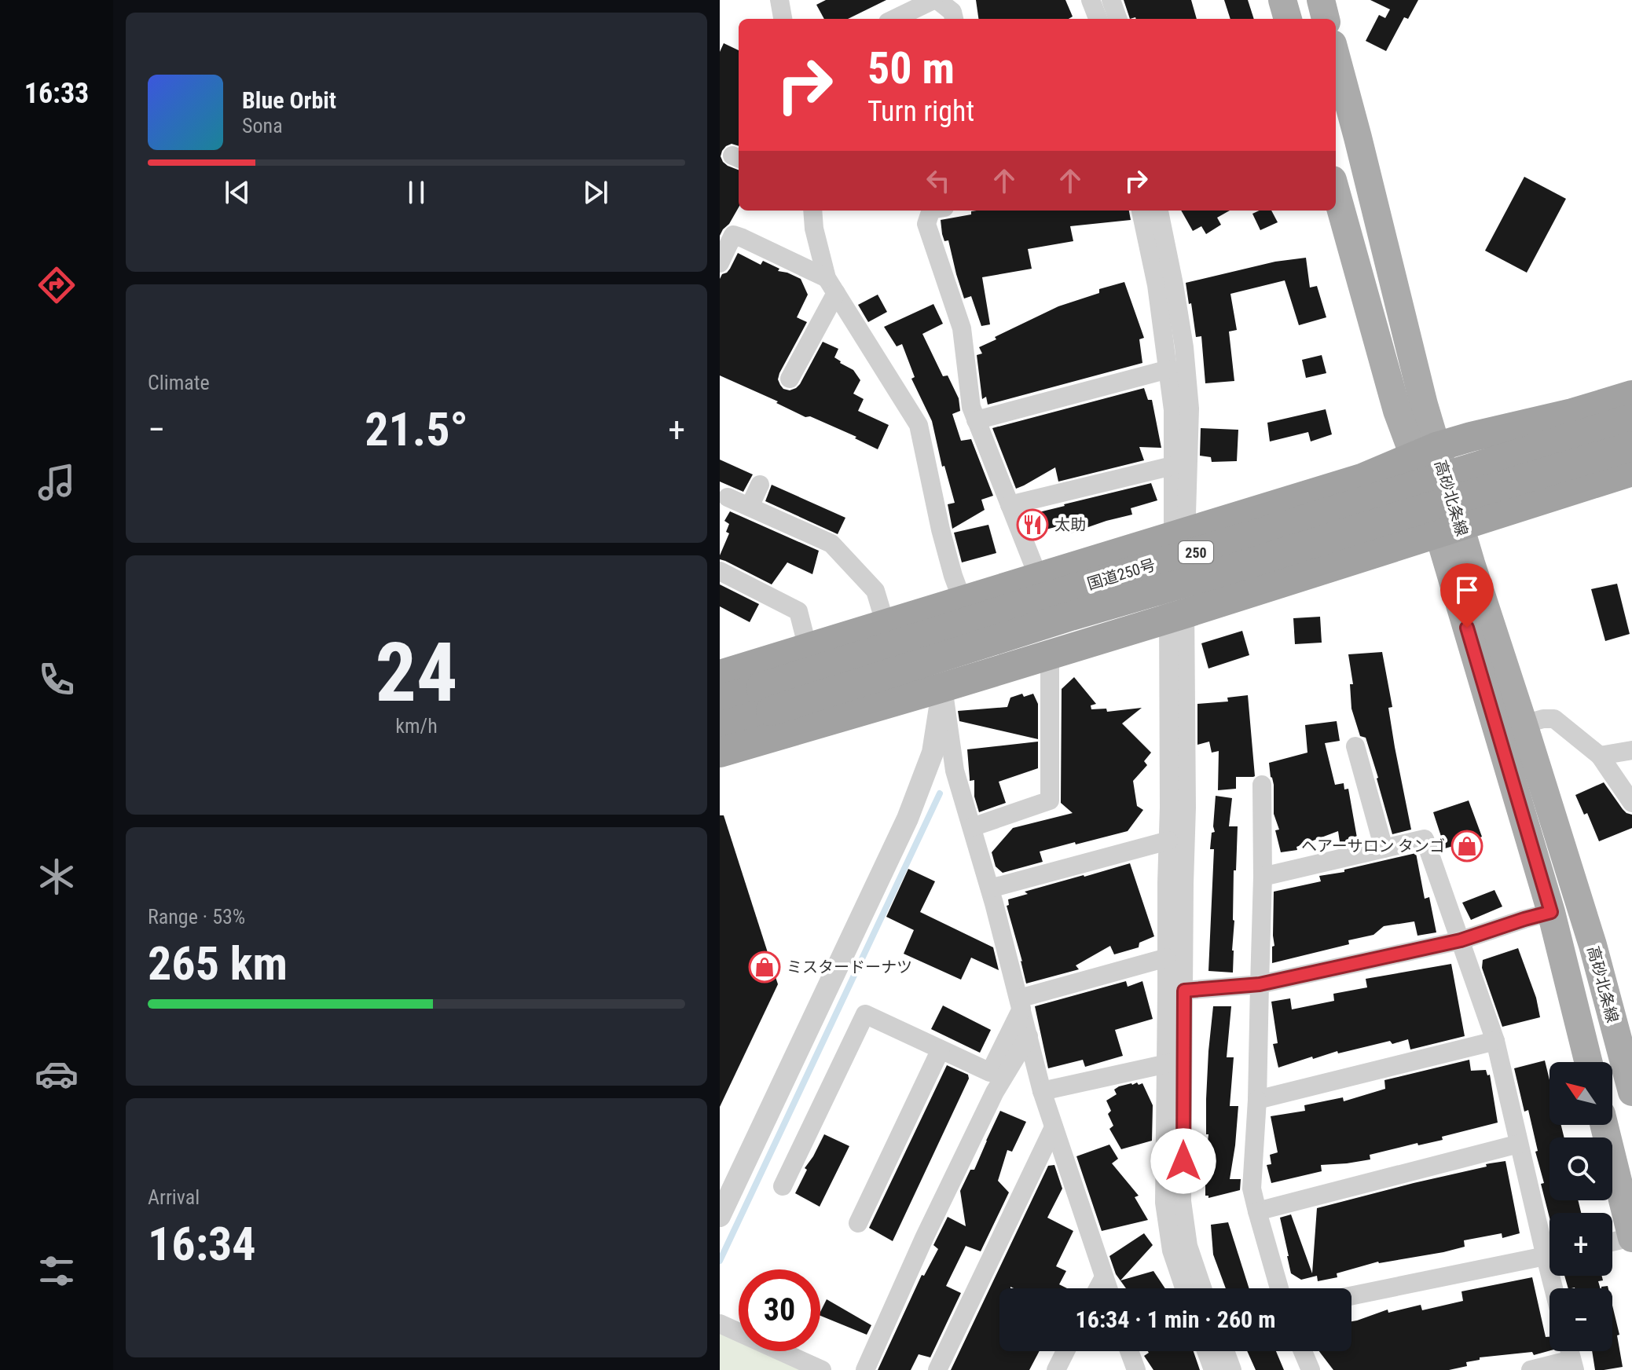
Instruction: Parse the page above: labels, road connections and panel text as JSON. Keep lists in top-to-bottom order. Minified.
{"streets":{"highway":["250","国道250号"],"main road":["高砂北条線"]},"crossings":[["高砂北条線","250"]],"places":{"restaurant":["太助"],"shop":["ヘアーサロン タンゴ","ミスタードーナツ"]},"north":"top left","page":{"tabs":"16:33","turn":["50 m","Turn right"],"song":["Blue Orbit","Sona"],"tile":["Climate",["24","km/h"],["Range · 53%","265 km"],["Arrival","16:34"]],"heat":["−","21.5°","+"],"map_buttons":["+","−"],"limit":"30","trip":"16:34 · 1 min · 260 m"}}
